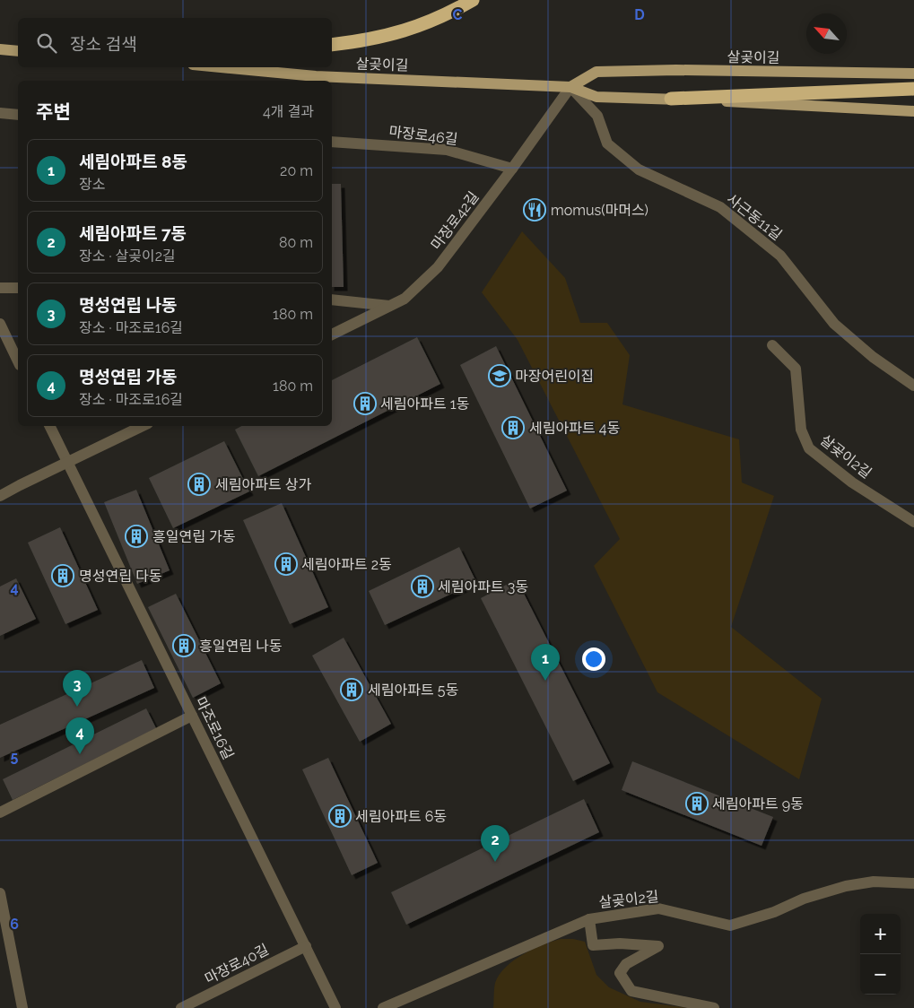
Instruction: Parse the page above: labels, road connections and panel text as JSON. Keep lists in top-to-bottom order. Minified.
{"streets":{"main road":["살곶이길"],"street":["마장로46길","사근동11길","마장로42길","살곶이2길","마조로16길","마장로40길"]},"crossings":[["살곶이길","사근동11길"],["살곶이길","마장로42길"],["마장로46길","마장로42길"],["사근동11길","마장로42길"],["마조로16길","마장로40길"]],"places":{"restaurant":["momus(마머스)"],"school or university":["마장어린이집"],"building":["세림아파트 1동","세림아파트 4동","세림아파트 상가","흥일연립 가동","세림아파트 2동","명성연립 다동","세림아파트 3동","흥일연립 나동","세림아파트 5동","세림아파트 9동","세림아파트 6동"]},"north":"top left","page":{"search":"장소 검색","heading":["주변","4개 결과"],"list":[{"mark":"1","name":"세림아파트 8동","note":"장소","value":"20 m"},{"mark":"2","name":"세림아파트 7동","note":"장소 · 살곶이2길","value":"80 m"},{"mark":"3","name":"명성연립 나동","note":"장소 · 마조로16길","value":"180 m"},{"mark":"4","name":"명성연립 가동","note":"장소 · 마조로16길","value":"180 m"}],"pins":["1","3","4","2"],"map_buttons":["+","−"]},"grid":{"columns":["C","D"],"rows":["4","5","6"]}}
